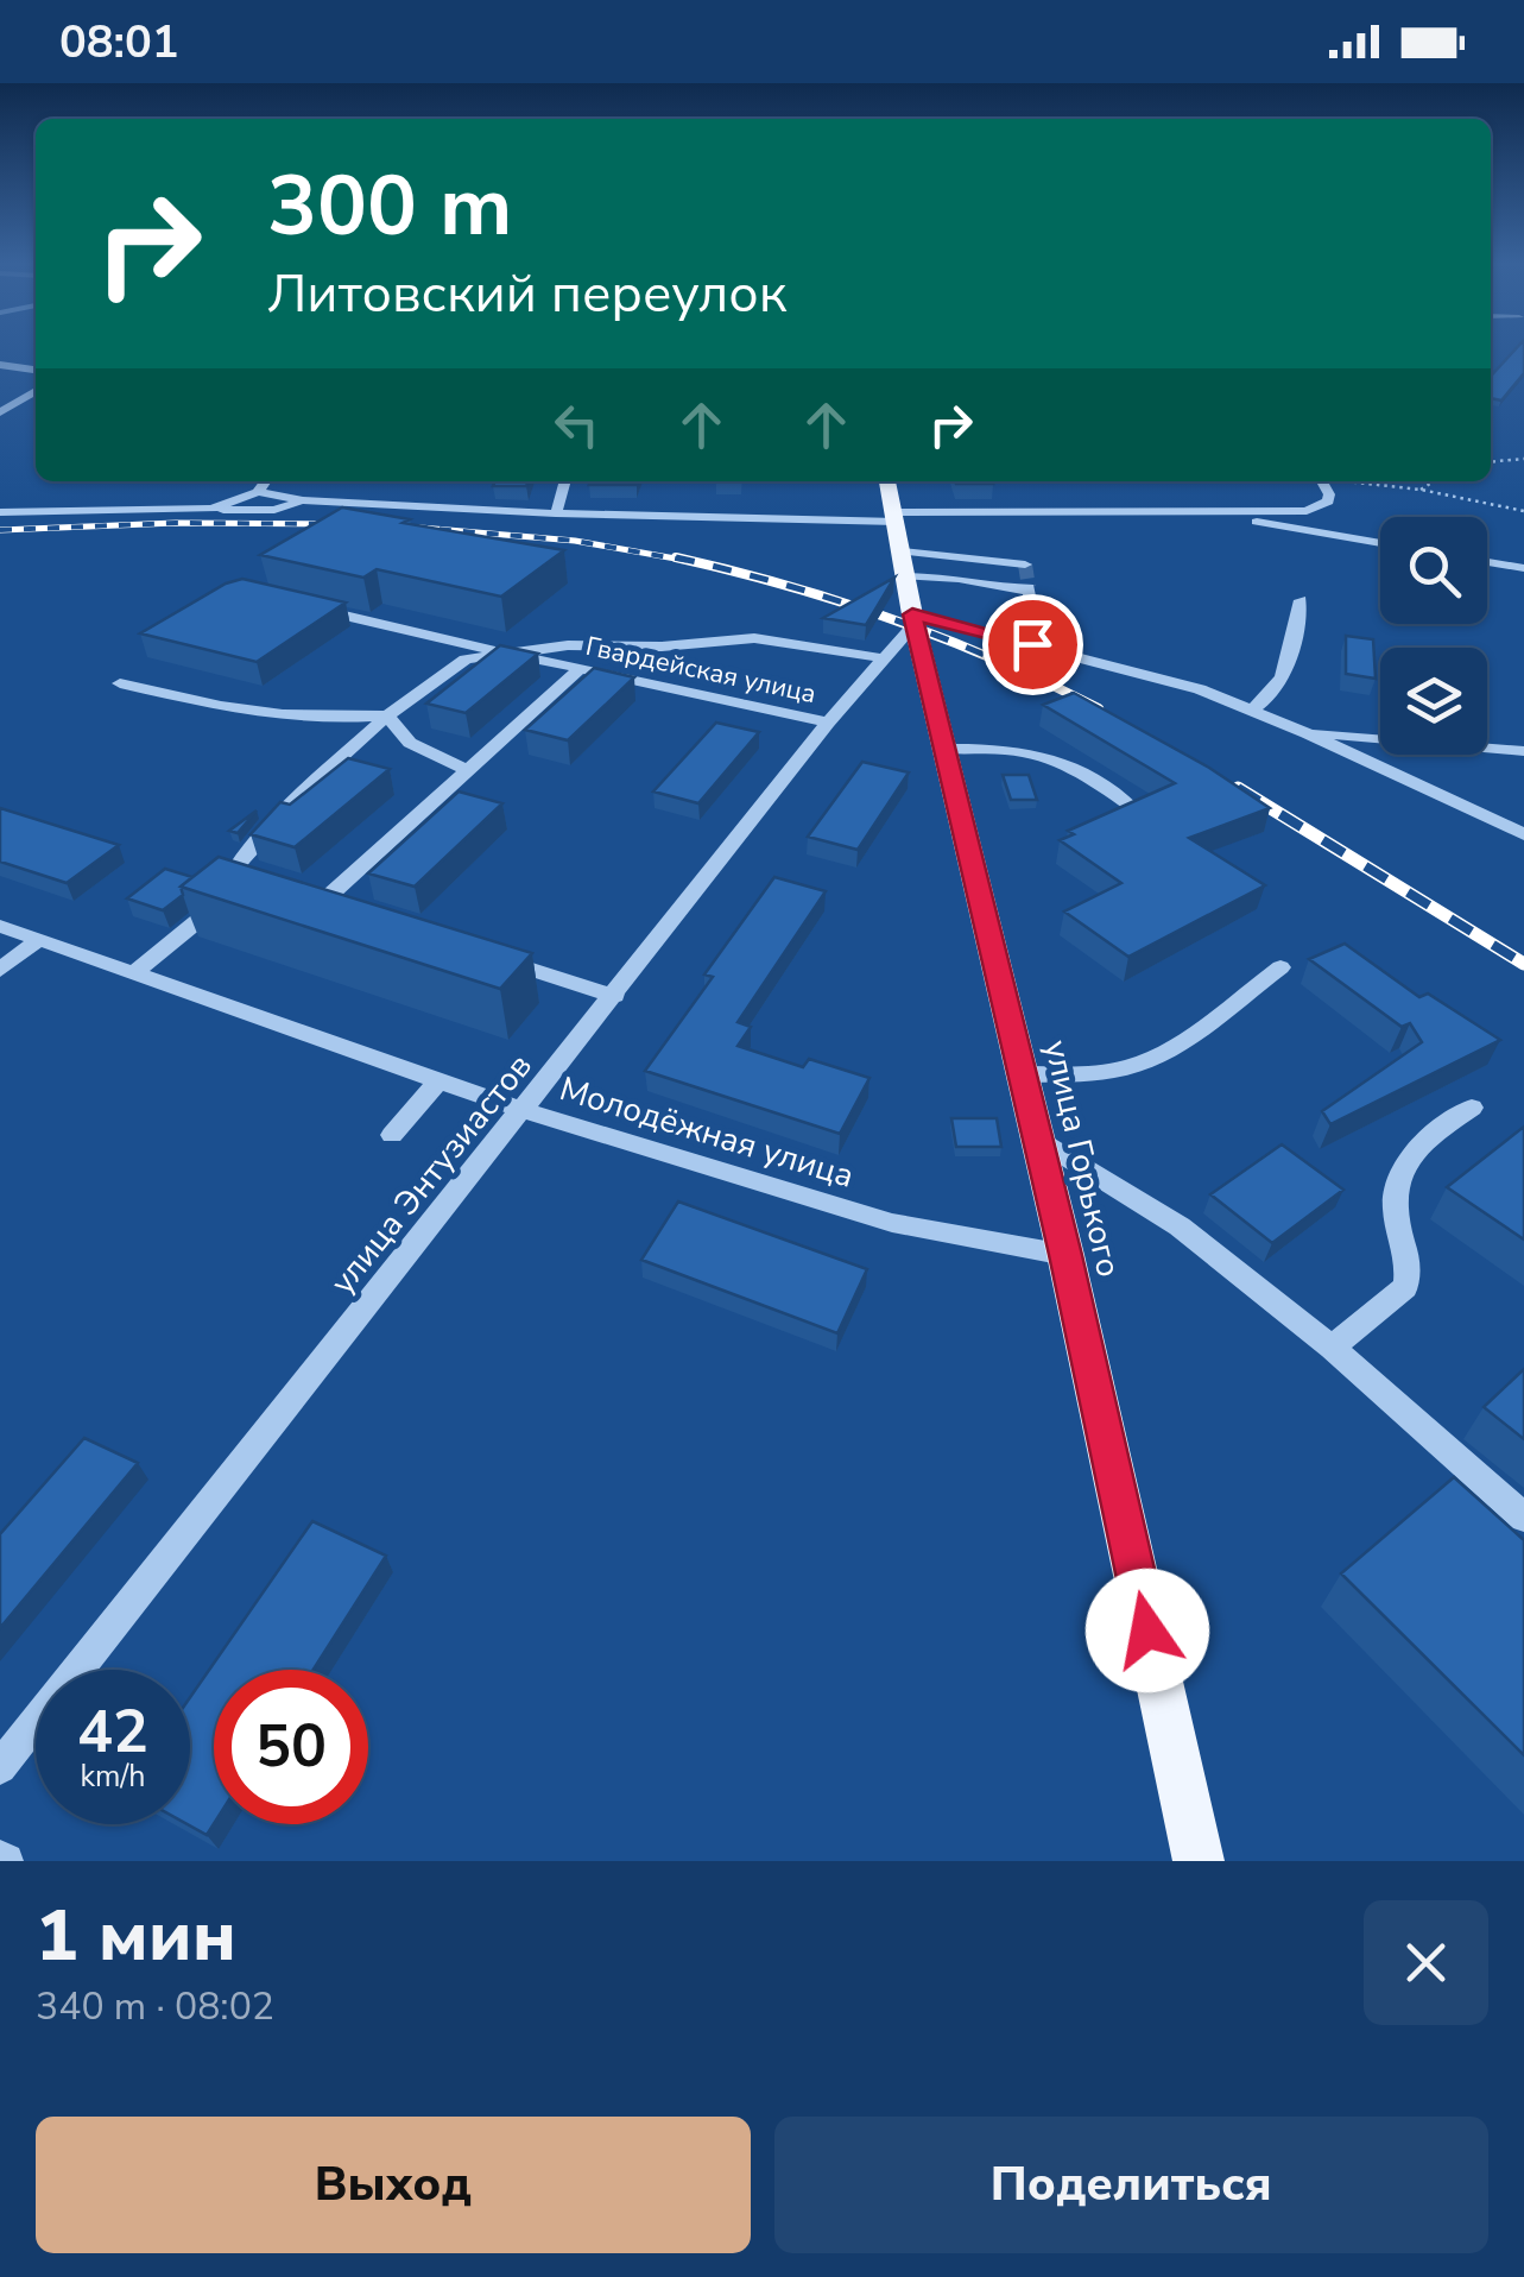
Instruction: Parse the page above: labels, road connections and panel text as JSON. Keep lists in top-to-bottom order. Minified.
{"streets":{"main road":["улица Горького"],"street":["Гвардейская улица","Молодёжная улица","улица Энтузиастов"]},"crossings":[["Гвардейская улица","улица Энтузиастов"],["Молодёжная улица","улица Горького"],["Молодёжная улица","улица Энтузиастов"],["улица Горького","улица Энтузиастов"]],"page":{"status":"08:01","turn":["300 m","Литовский переулок"],"speed":"42 km/h","limit":"50","heading":["1 мин","340 m · 08:02"],"buttons":["Выход","Поделиться"]}}
